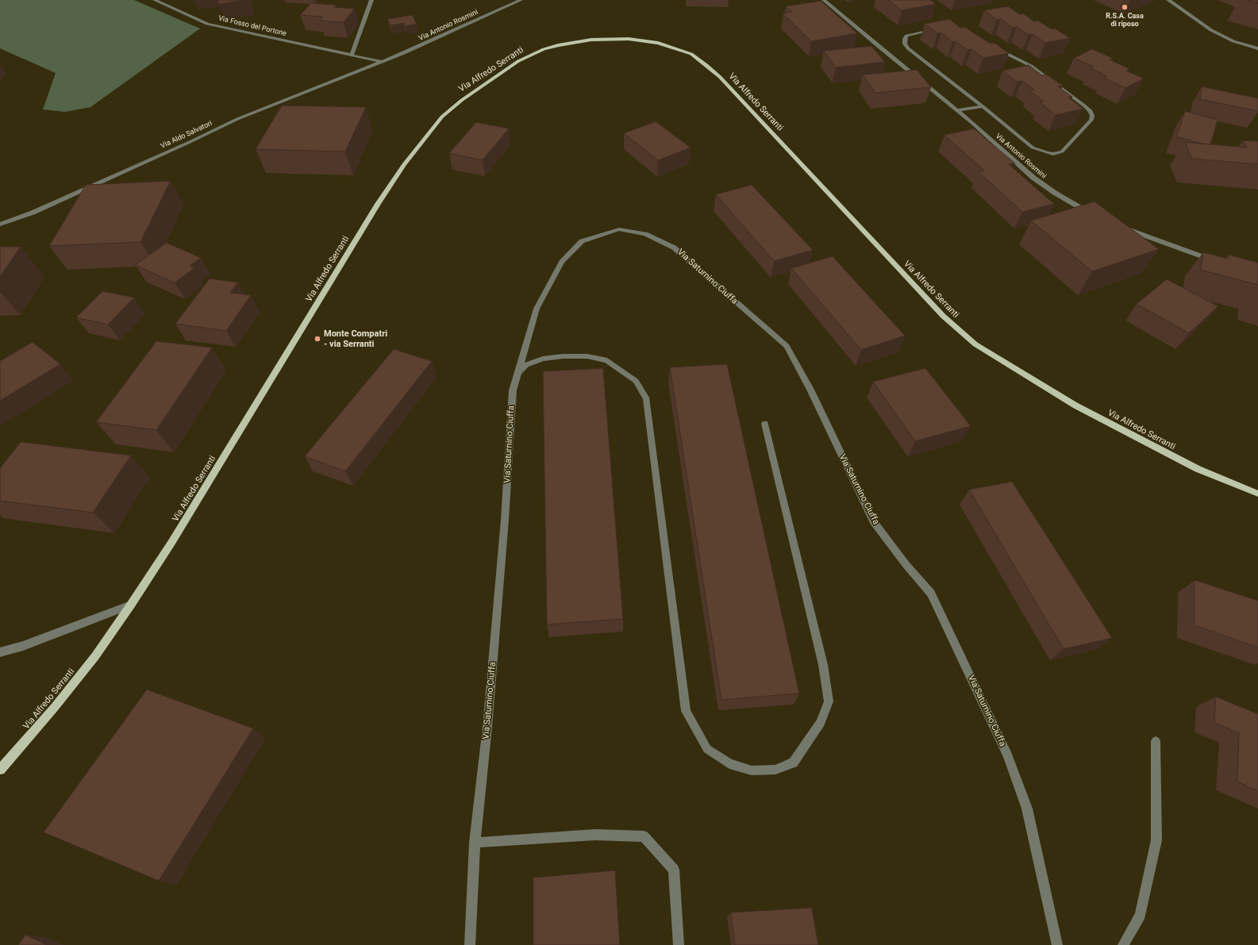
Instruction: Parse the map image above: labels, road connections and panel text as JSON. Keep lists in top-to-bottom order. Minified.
{"streets":{"main road":["Via Alfredo Serranti"],"street":["Via Antonio Rosmini","Via Fosso del Portone","Via Aldo Salvatori","Via Saturnino Ciuffa"]},"crossings":[["Via Antonio Rosmini","Via Fosso del Portone"],["Via Antonio Rosmini","Via Aldo Salvatori"],["Via Fosso del Portone","Via Aldo Salvatori"]],"places":["R.S.A. Casa di riposo","Monte Compatri - via Serranti"]}
